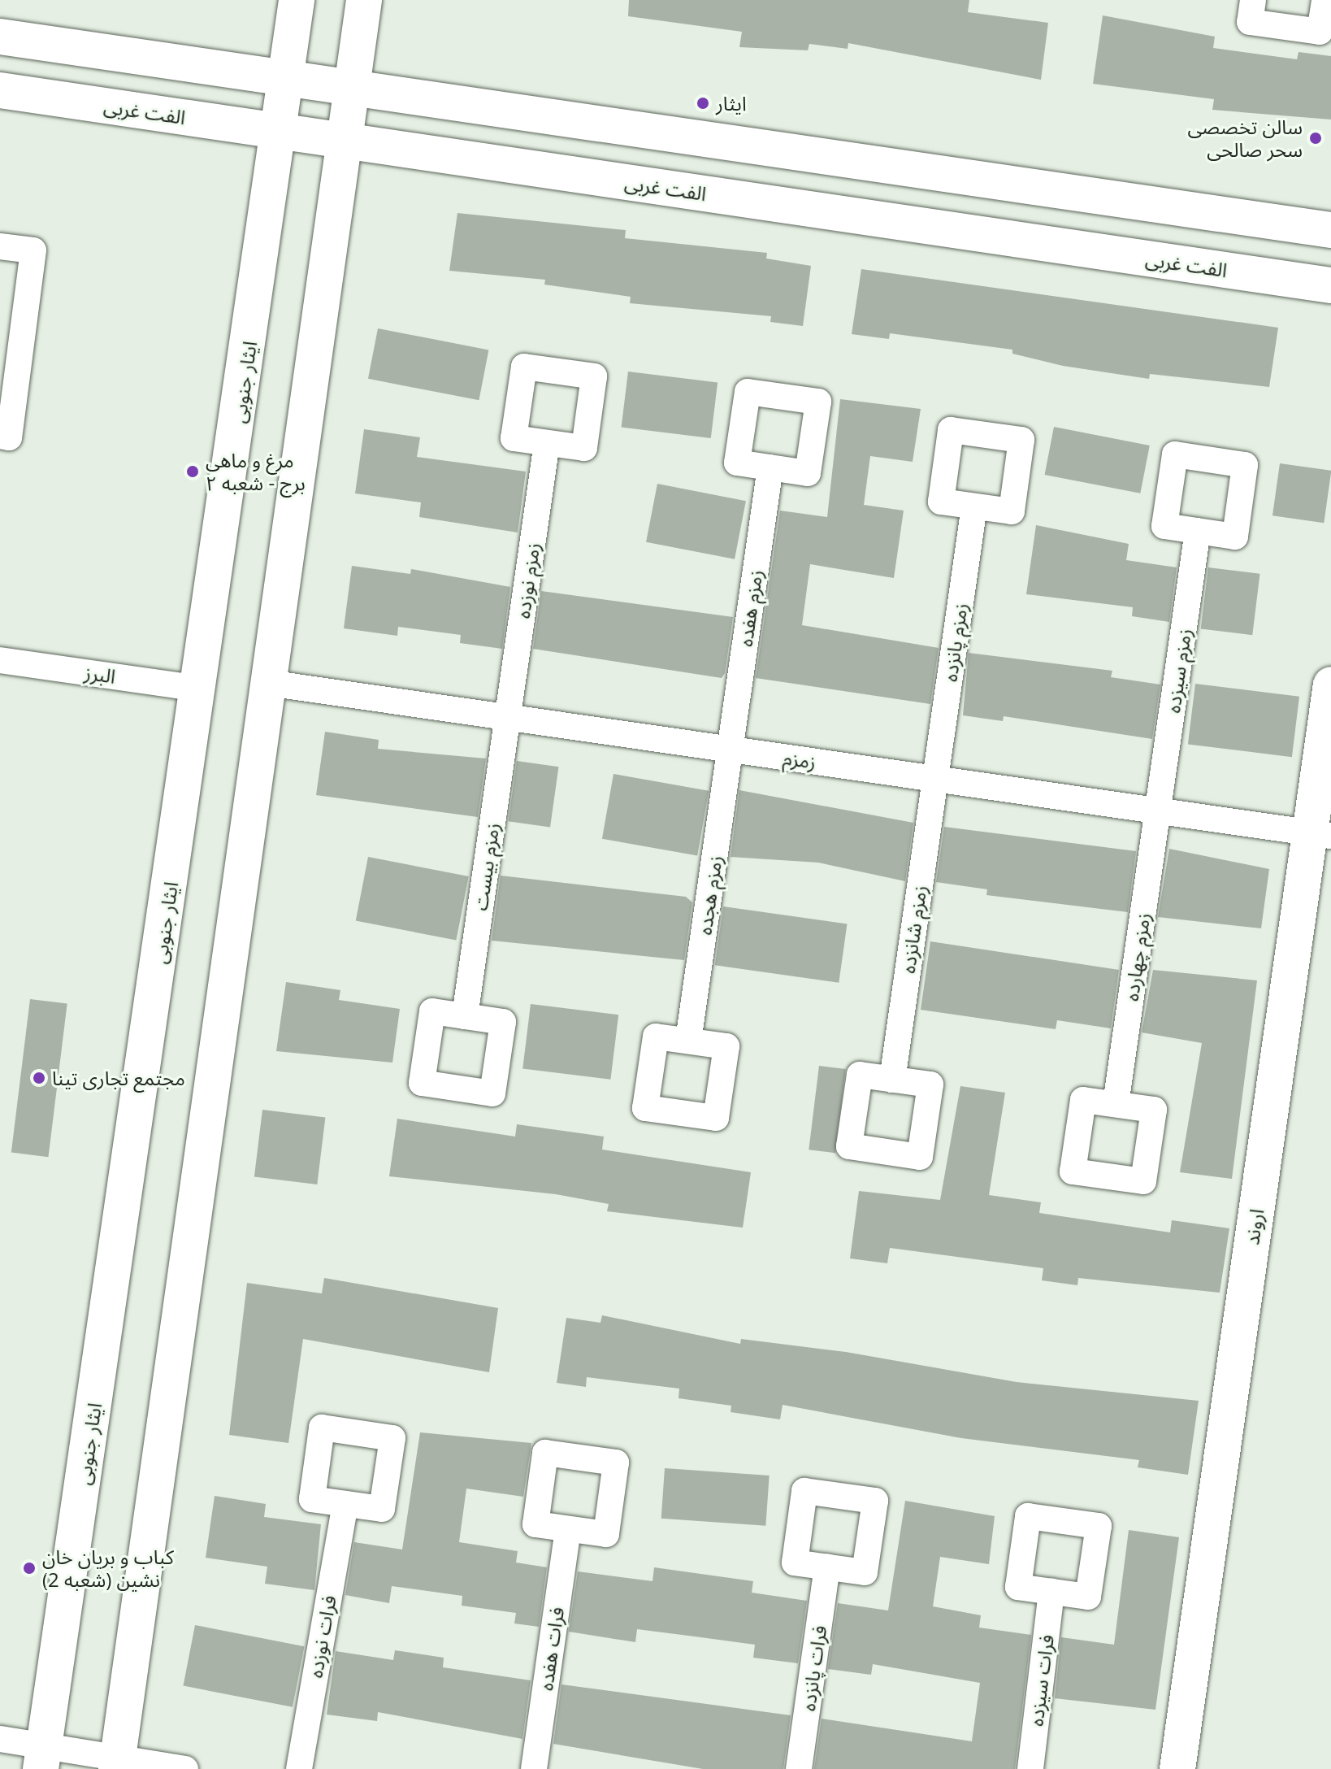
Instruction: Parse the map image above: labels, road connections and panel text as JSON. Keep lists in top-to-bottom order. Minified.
{"streets":{"main road":["الفت غربی","ایثار جنوبی","اروند"],"street":["زمزم نوزده","زمزم هفده","زمزم پانزده","زمزم سیزده","البرز","زمزم","زمزم بیست","زمزم هجده","زمزم شانزده","زمزم چهارده","فرات نوزده","فرات هفده","فرات پانزده","فرات سیزده"]},"crossings":[["الفت غربی","ایثار جنوبی"],["ایثار جنوبی","البرز"],["زمزم نوزده","زمزم"],["زمزم نوزده","زمزم بیست"],["زمزم هفده","زمزم"],["زمزم هفده","زمزم هجده"],["زمزم پانزده","زمزم"],["زمزم پانزده","زمزم شانزده"],["زمزم سیزده","زمزم"],["زمزم سیزده","زمزم چهارده"],["زمزم","زمزم بیست"],["زمزم","زمزم هجده"],["زمزم","زمزم شانزده"],["زمزم","زمزم چهارده"],["زمزم","اروند"]],"places":["ایثار","سالن تخصصی سحر صالحی","مرغ و ماهی برج - شعبه ۲","مجتمع تجاری تینا","کباب و بریان خان نشین (شعبه 2)"]}
